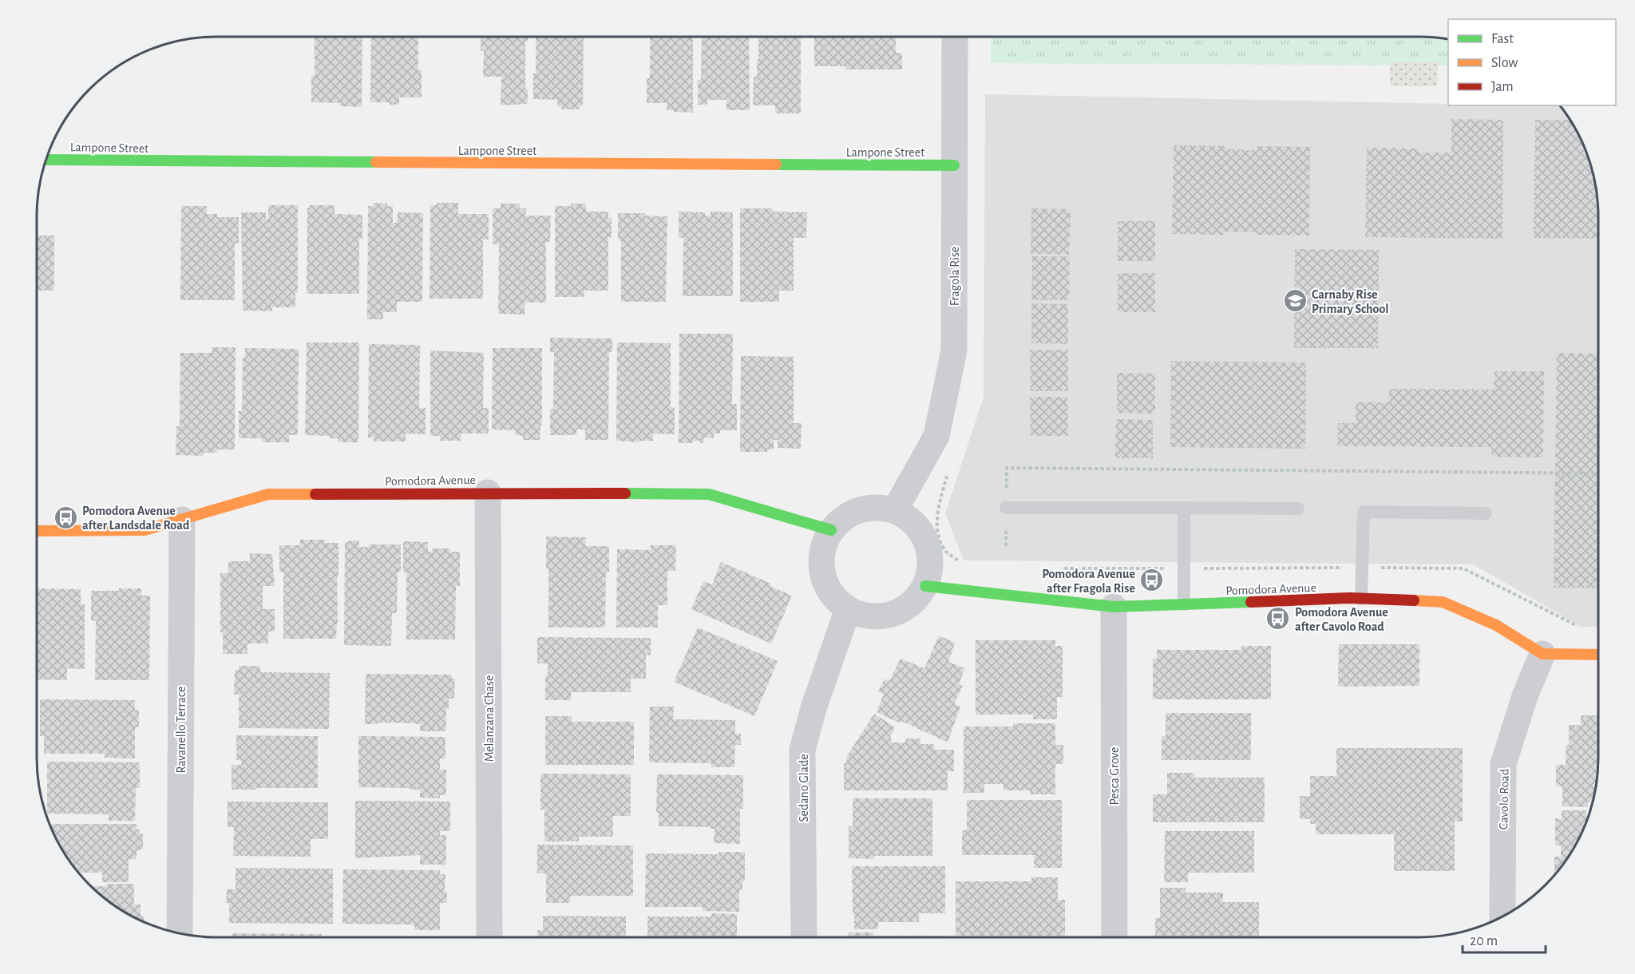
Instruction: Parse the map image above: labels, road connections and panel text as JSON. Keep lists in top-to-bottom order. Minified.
{"streets":{"street":["Lampone Street","Fragola Rise","Pomodora Avenue","Melanzana Chase","Ravanello Terrace","Pesca Grove","Sedano Glade","Cavolo Road"]},"crossings":[["Lampone Street","Fragola Rise"],["Fragola Rise","Pomodora Avenue"],["Fragola Rise","Sedano Glade"],["Pomodora Avenue","Melanzana Chase"],["Pomodora Avenue","Ravanello Terrace"],["Pomodora Avenue","Pesca Grove"],["Pomodora Avenue","Sedano Glade"],["Pomodora Avenue","Cavolo Road"]],"places":{"school or university":["Carnaby Rise Primary School"],"bus stop":["Pomodora Avenue after Landsdale Road","Pomodora Avenue after Fragola Rise","Pomodora Avenue after Cavolo Road"]},"legend":["Fast","Slow","Jam"],"scale_bar":"20 m"}
